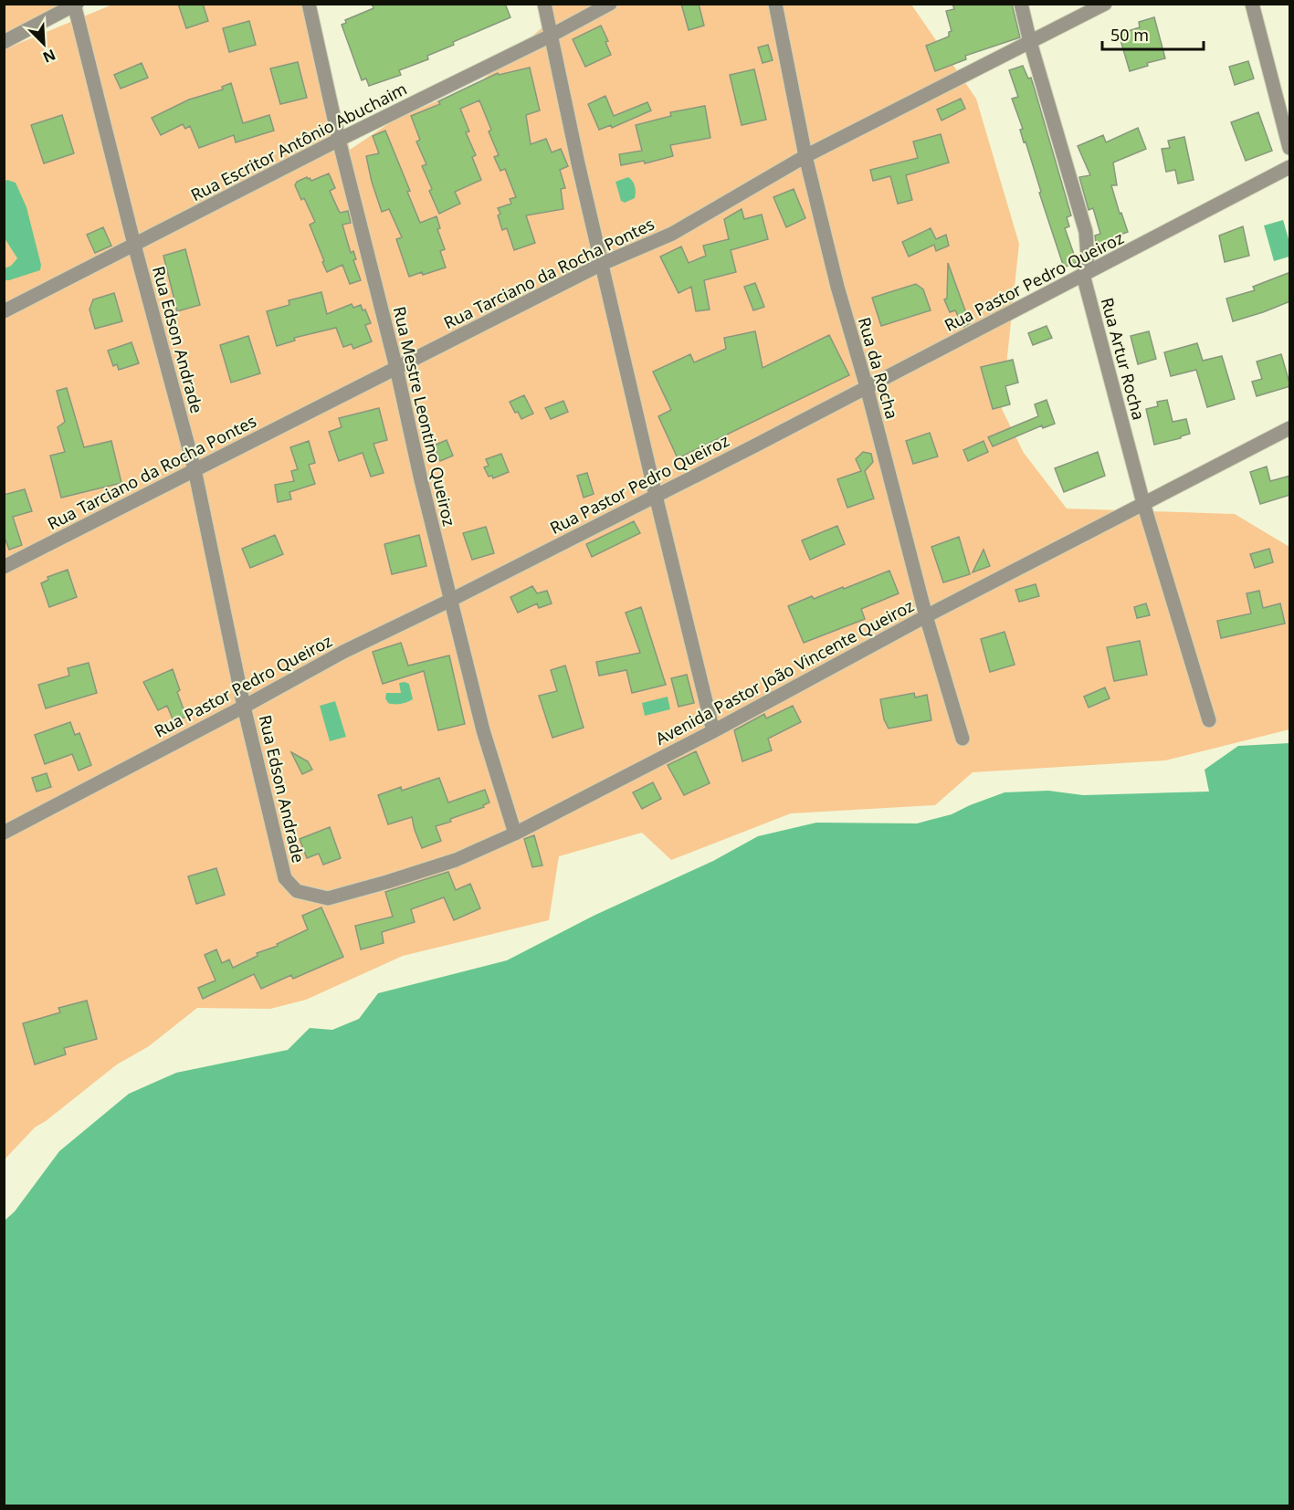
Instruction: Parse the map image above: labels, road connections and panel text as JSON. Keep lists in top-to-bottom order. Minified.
{"streets":{"street":["Rua Escritor Antônio Abuchaim","Rua Tarciano da Rocha Pontes","Rua Pastor Pedro Queiroz","Rua Edson Andrade","Rua Artur Rocha","Rua da Rocha","Rua Mestre Leontino Queiroz","Avenida Pastor João Vincente Queiroz"]},"crossings":[["Rua Escritor Antônio Abuchaim","Rua Edson Andrade"],["Rua Escritor Antônio Abuchaim","Rua Mestre Leontino Queiroz"],["Rua Tarciano da Rocha Pontes","Rua Edson Andrade"],["Rua Tarciano da Rocha Pontes","Rua Artur Rocha"],["Rua Tarciano da Rocha Pontes","Rua da Rocha"],["Rua Tarciano da Rocha Pontes","Rua Mestre Leontino Queiroz"],["Rua Pastor Pedro Queiroz","Rua Edson Andrade"],["Rua Pastor Pedro Queiroz","Rua Artur Rocha"],["Rua Pastor Pedro Queiroz","Rua da Rocha"],["Rua Pastor Pedro Queiroz","Rua Mestre Leontino Queiroz"],["Rua Edson Andrade","Avenida Pastor João Vincente Queiroz"],["Rua Artur Rocha","Avenida Pastor João Vincente Queiroz"],["Rua da Rocha","Avenida Pastor João Vincente Queiroz"],["Rua Mestre Leontino Queiroz","Avenida Pastor João Vincente Queiroz"]],"scale_bar":"50 m","north":"bottom right"}
